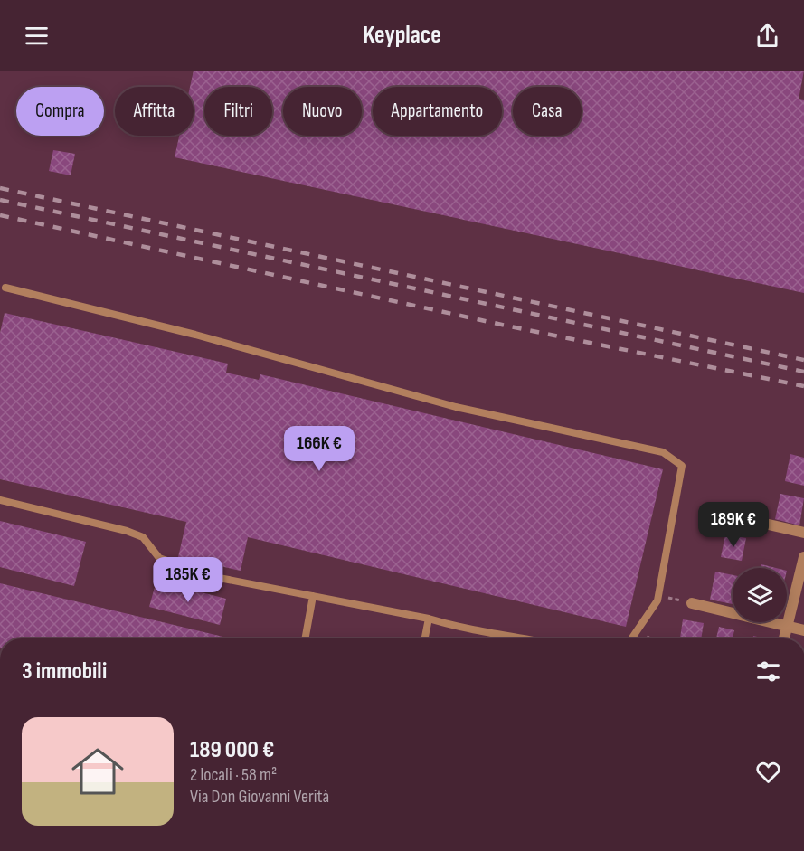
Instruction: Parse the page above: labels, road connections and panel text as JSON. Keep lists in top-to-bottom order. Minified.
{"page":{"header":"Keyplace","chip":["Compra","Affitta","Filtri","Nuovo","Appartamento","Casa"],"price":["166K €","189K €","185K €"],"heading":"3 immobili","list":[{"name":"189 000 €","note":"2 locali · 58 m² · Via Don Giovanni Verità"}]}}
